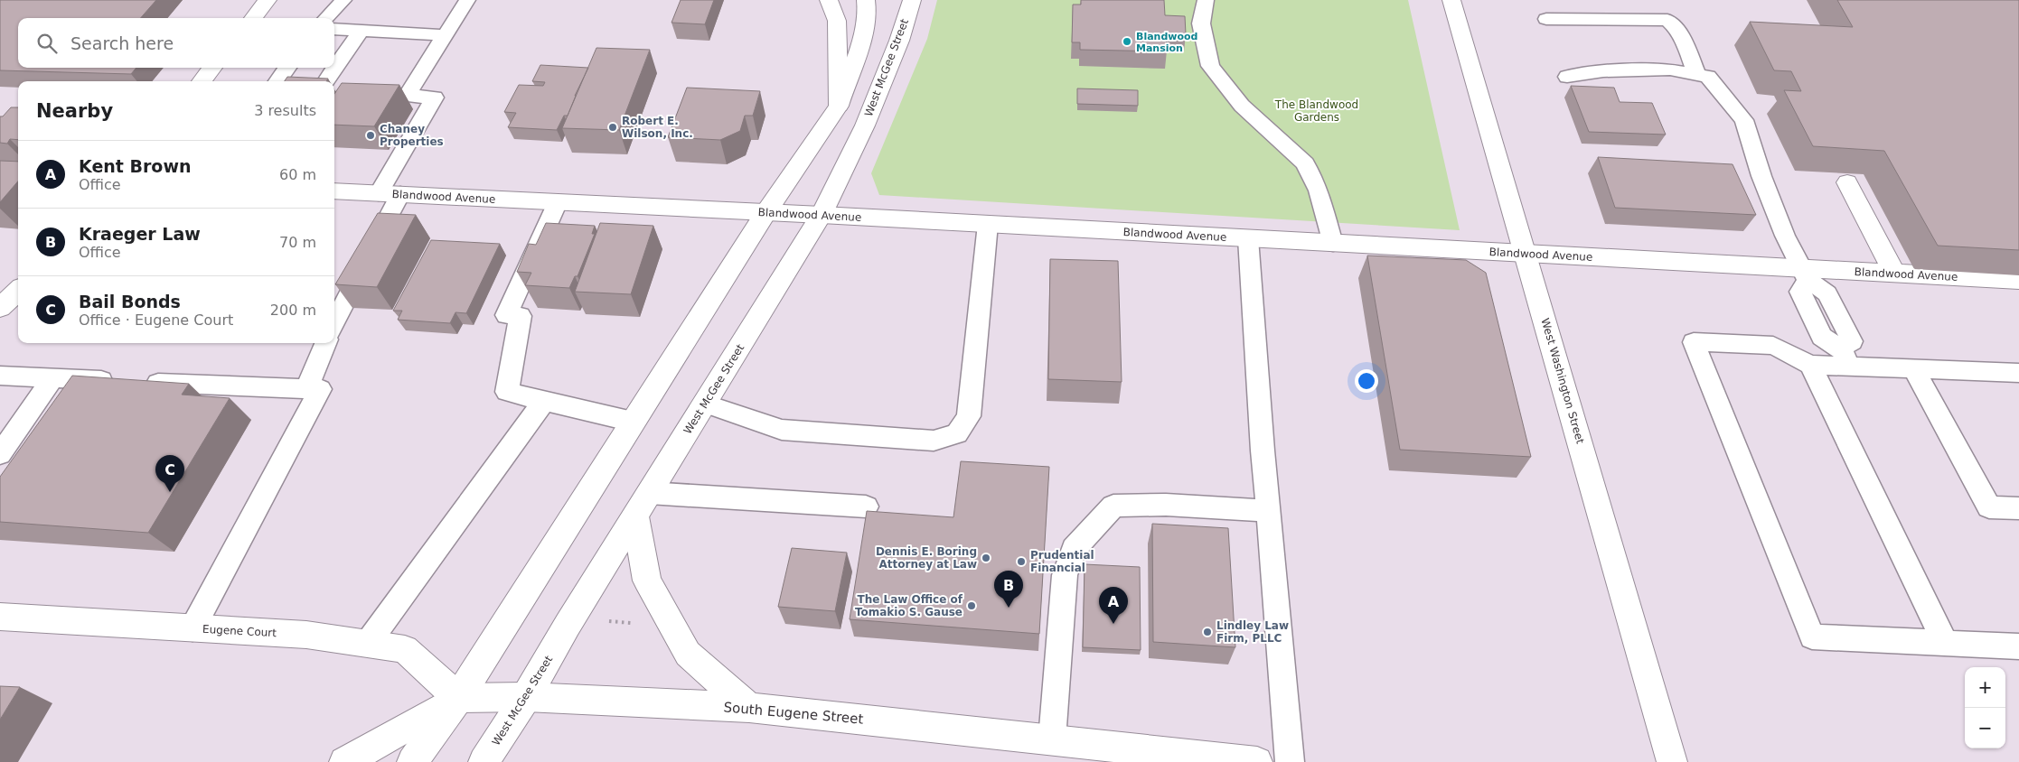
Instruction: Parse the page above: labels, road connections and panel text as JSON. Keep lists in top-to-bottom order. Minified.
{"streets":{"street":["West McGee Street","Blandwood Avenue","West Washington Street","Eugene Court","South Eugene Street"]},"crossings":[["West McGee Street","Blandwood Avenue"],["West McGee Street","South Eugene Street"],["Blandwood Avenue","West Washington Street"],["Eugene Court","South Eugene Street"]],"parks":["The Blandwood Gardens"],"places":["Blandwood Mansion","Robert E. Wilson, Inc.","Chaney Properties","Dennis E. Boring Attorney at Law","Prudential Financial","The Law Office of Tomakio S. Gause","Lindley Law Firm, PLLC"],"page":{"search":"Search here","heading":["Nearby","3 results"],"list":[{"mark":"A","name":"Kent Brown","note":"Office","value":"60 m"},{"mark":"B","name":"Kraeger Law","note":"Office","value":"70 m"},{"mark":"C","name":"Bail Bonds","note":"Office · Eugene Court","value":"200 m"}],"pins":["C","B","A"],"map_buttons":["+","−"]}}
